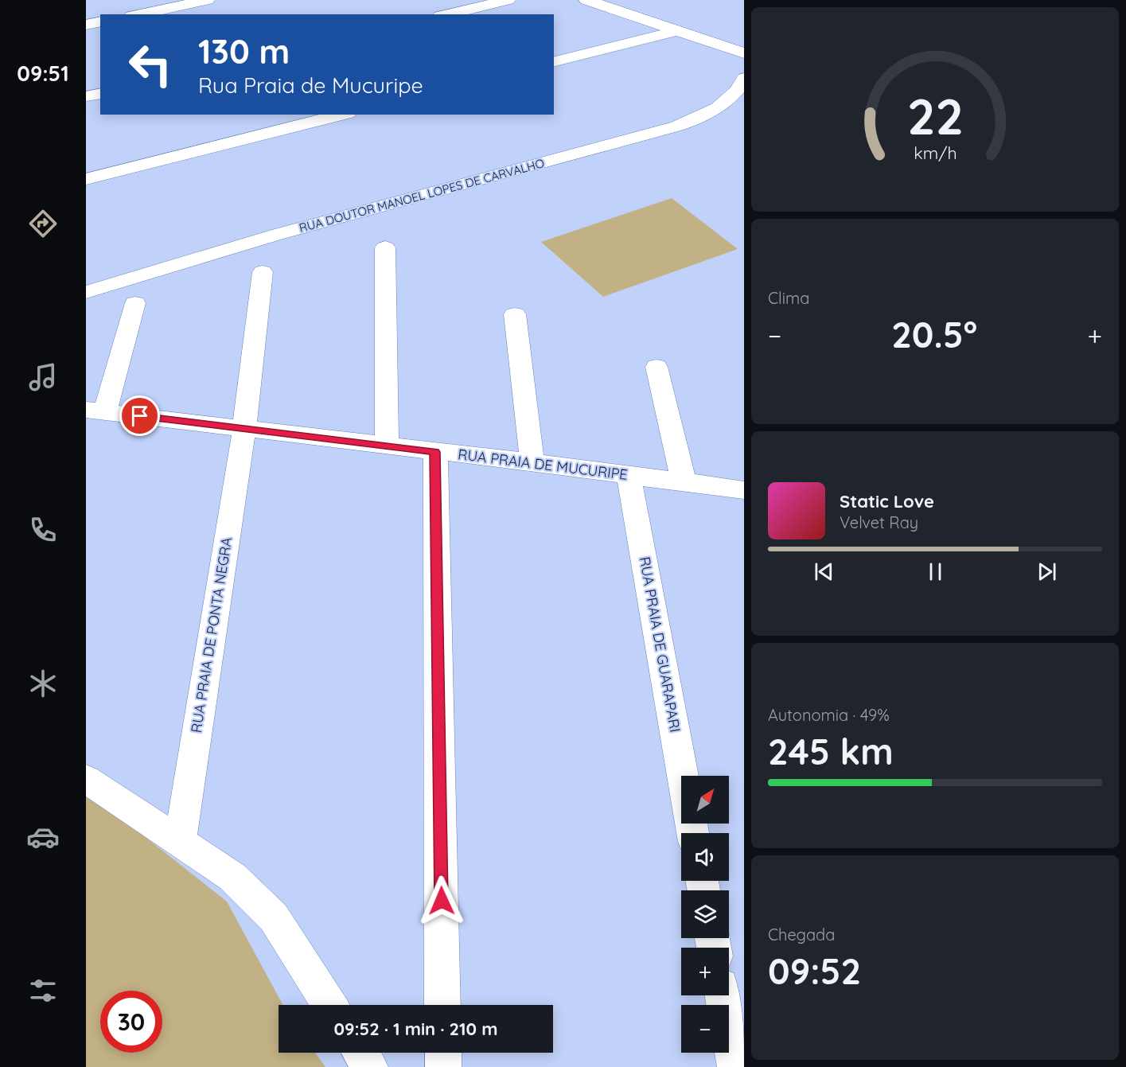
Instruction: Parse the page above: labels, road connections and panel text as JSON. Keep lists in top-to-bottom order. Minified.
{"streets":{"street":["RUA DOUTOR MANOEL LOPES DE CARVALHO","RUA PRAIA DE MUCURIPE","RUA PRAIA DE PONTA NEGRA","RUA PRAIA DE GUARAPARI"]},"crossings":[["RUA PRAIA DE MUCURIPE","RUA PRAIA DE PONTA NEGRA"],["RUA PRAIA DE MUCURIPE","RUA PRAIA DE GUARAPARI"]],"north":"top right","page":{"tabs":"09:51","turn":["130 m","Rua Praia de Mucuripe"],"tile":["Clima",["Autonomia · 49%","245 km"],["Chegada","09:52"]],"heat":["−","20.5°","+"],"song":["Static Love","Velvet Ray"],"map_buttons":["+","−"],"limit":"30","trip":"09:52 · 1 min · 210 m","gauge":["22","km/h"]}}
